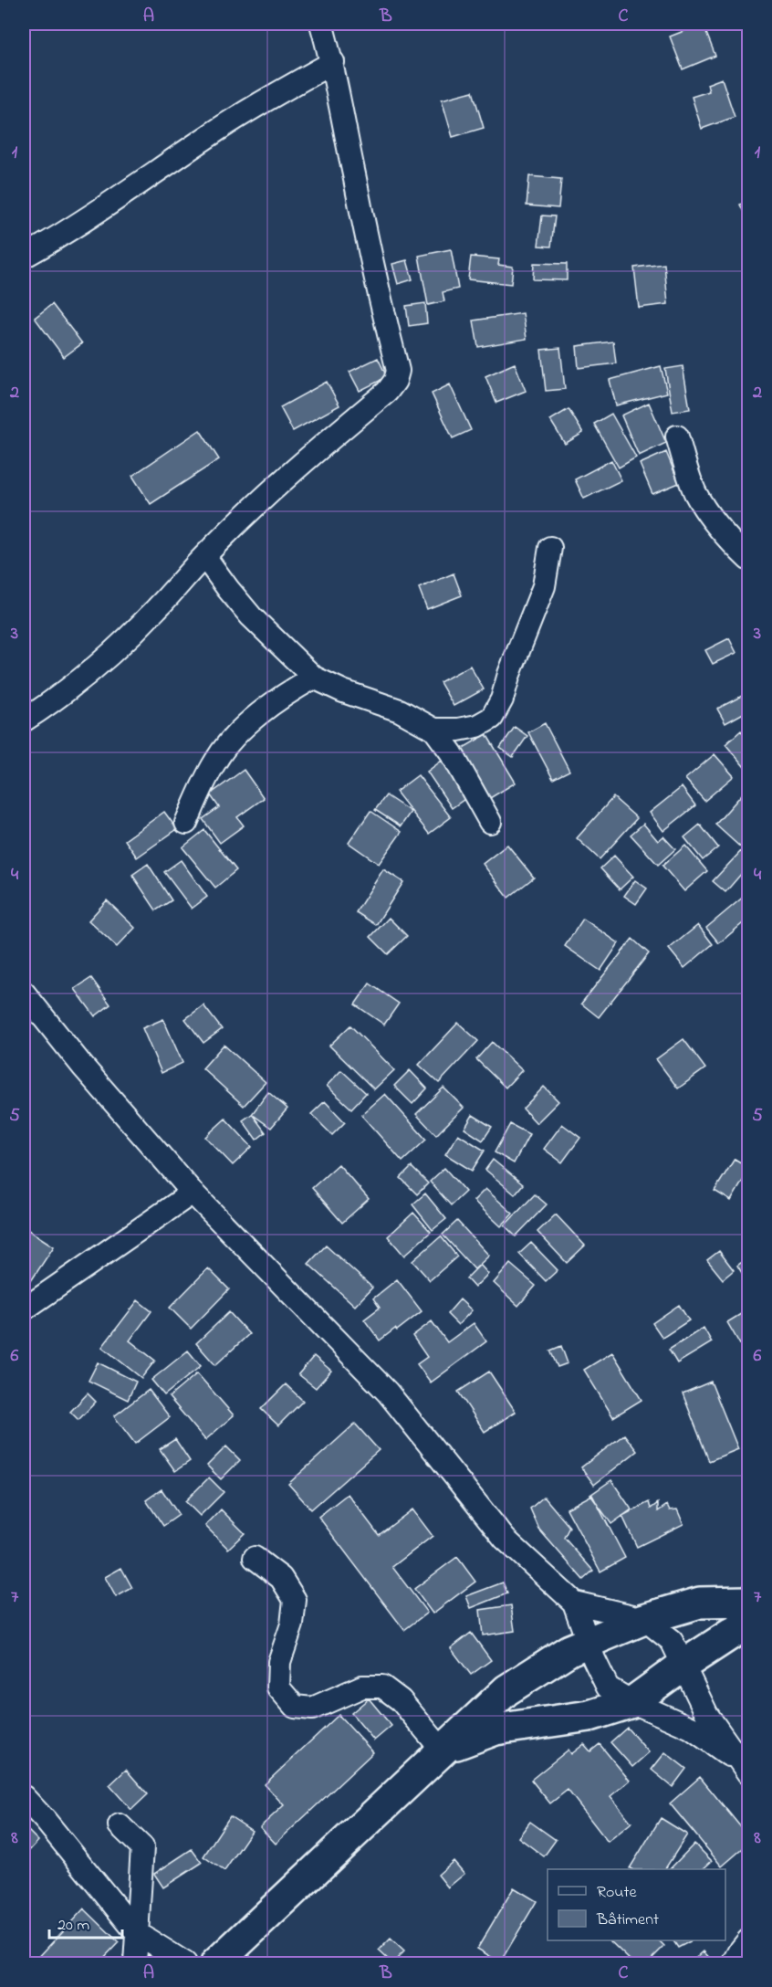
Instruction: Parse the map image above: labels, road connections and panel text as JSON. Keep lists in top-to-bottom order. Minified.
{"legend":["Route","Bâtiment"],"scale_bar":"20 m","grid":{"columns":["A","B","C"],"rows":["1","2","3","4","5","6","7","8"]}}
